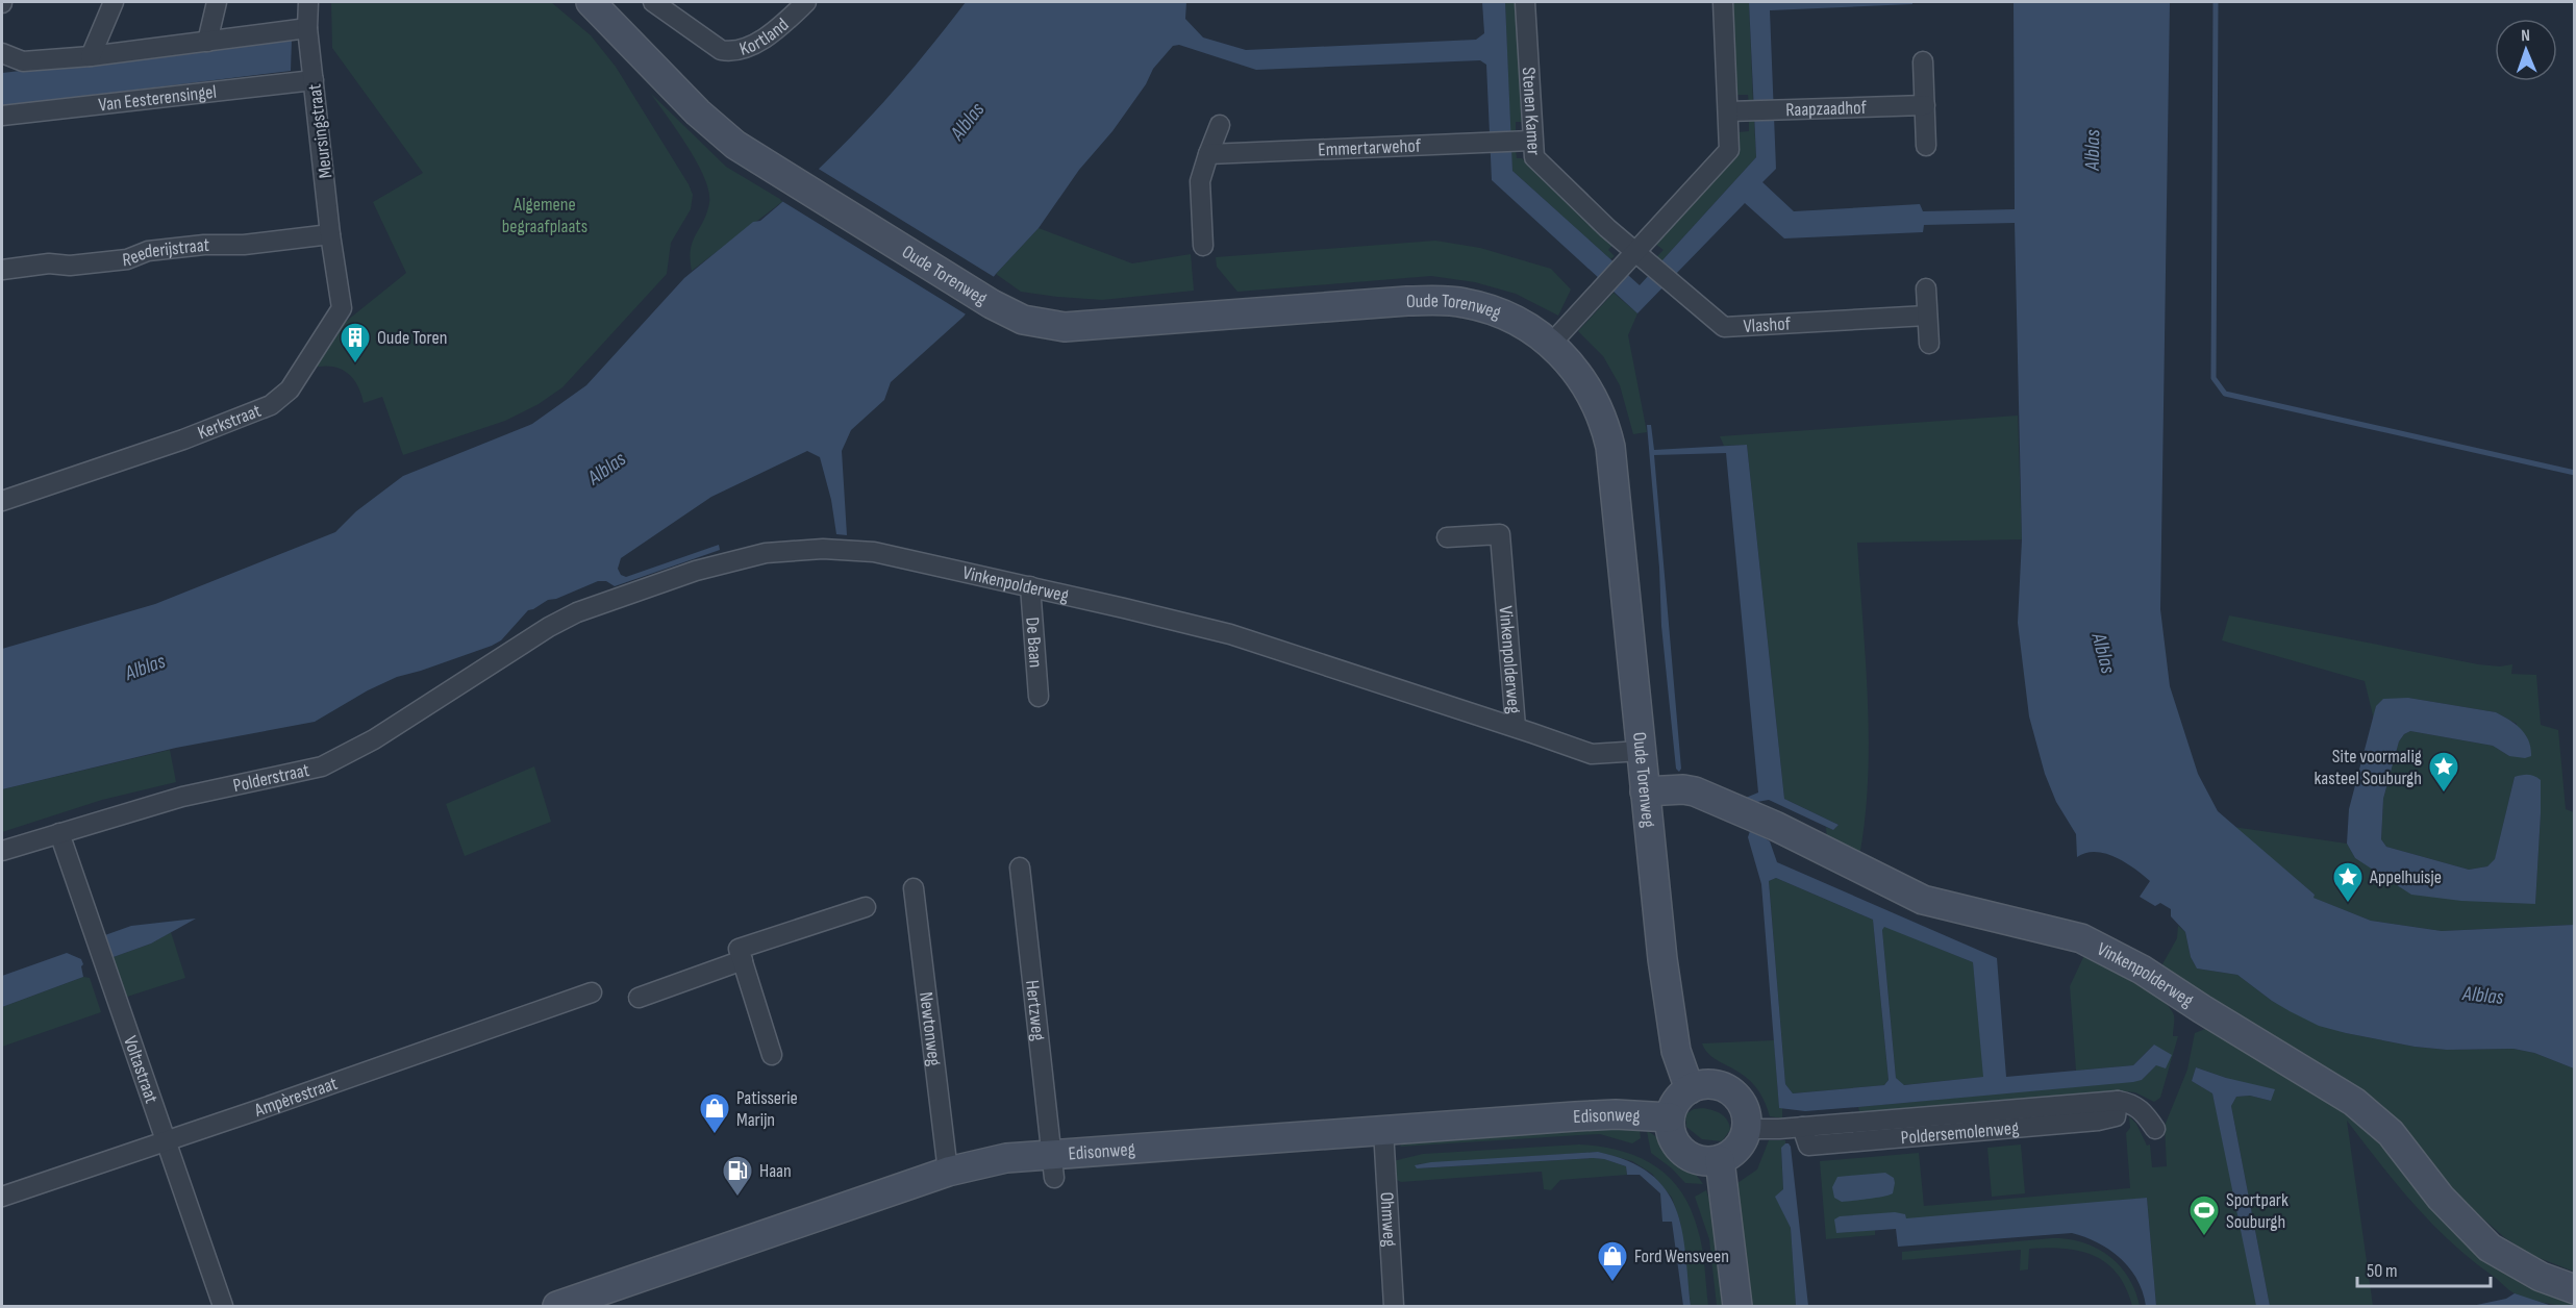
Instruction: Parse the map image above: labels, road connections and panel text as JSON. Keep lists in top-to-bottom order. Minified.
{"streets":{"street":["Kortland","Van Eesterensingel","Raapzaadhof","Stenen Kamer","Meursingstraat","Emmertarwehof","Reederijstraat","Oude Torenweg","Vlashof","Kerkstraat","Vinkenpolderweg","De Baan","Polderstraat","Hertzweg","Newtonweg","Voltastraat","Ampèrestraat","Edisonweg","Poldersemolenweg","Ohmweg"]},"crossings":[["Van Eesterensingel","Meursingstraat"],["Stenen Kamer","Emmertarwehof"],["Stenen Kamer","Vlashof"],["Meursingstraat","Reederijstraat"],["Meursingstraat","Kerkstraat"],["Reederijstraat","Kerkstraat"],["Oude Torenweg","Vinkenpolderweg"],["Oude Torenweg","Edisonweg"],["Oude Torenweg","Poldersemolenweg"],["Vinkenpolderweg","De Baan"],["Vinkenpolderweg","Polderstraat"],["Polderstraat","Voltastraat"],["Hertzweg","Edisonweg"],["Newtonweg","Edisonweg"],["Voltastraat","Ampèrestraat"],["Edisonweg","Poldersemolenweg"],["Edisonweg","Ohmweg"]],"water":["Alblas"],"parks":["Algemene begraafplaats"],"places":{"building":["Oude Toren"],"place":["Site voormalig kasteel Souburgh","Appelhuisje"],"shop":["Patisserie Marijn","Ford Wensveen"],"fuel station":["Haan"],"sports":["Sportpark Souburgh"]},"scale_bar":"50 m","north":"top"}
